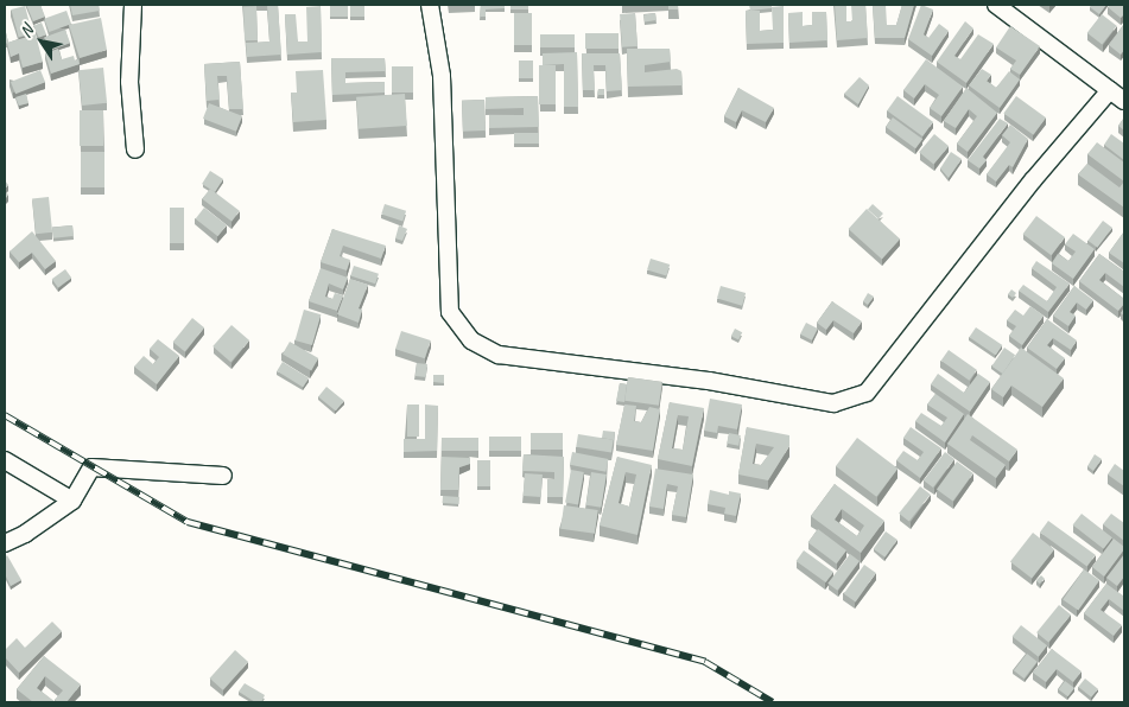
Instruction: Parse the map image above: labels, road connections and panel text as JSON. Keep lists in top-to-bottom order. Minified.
{"north":"top left"}
